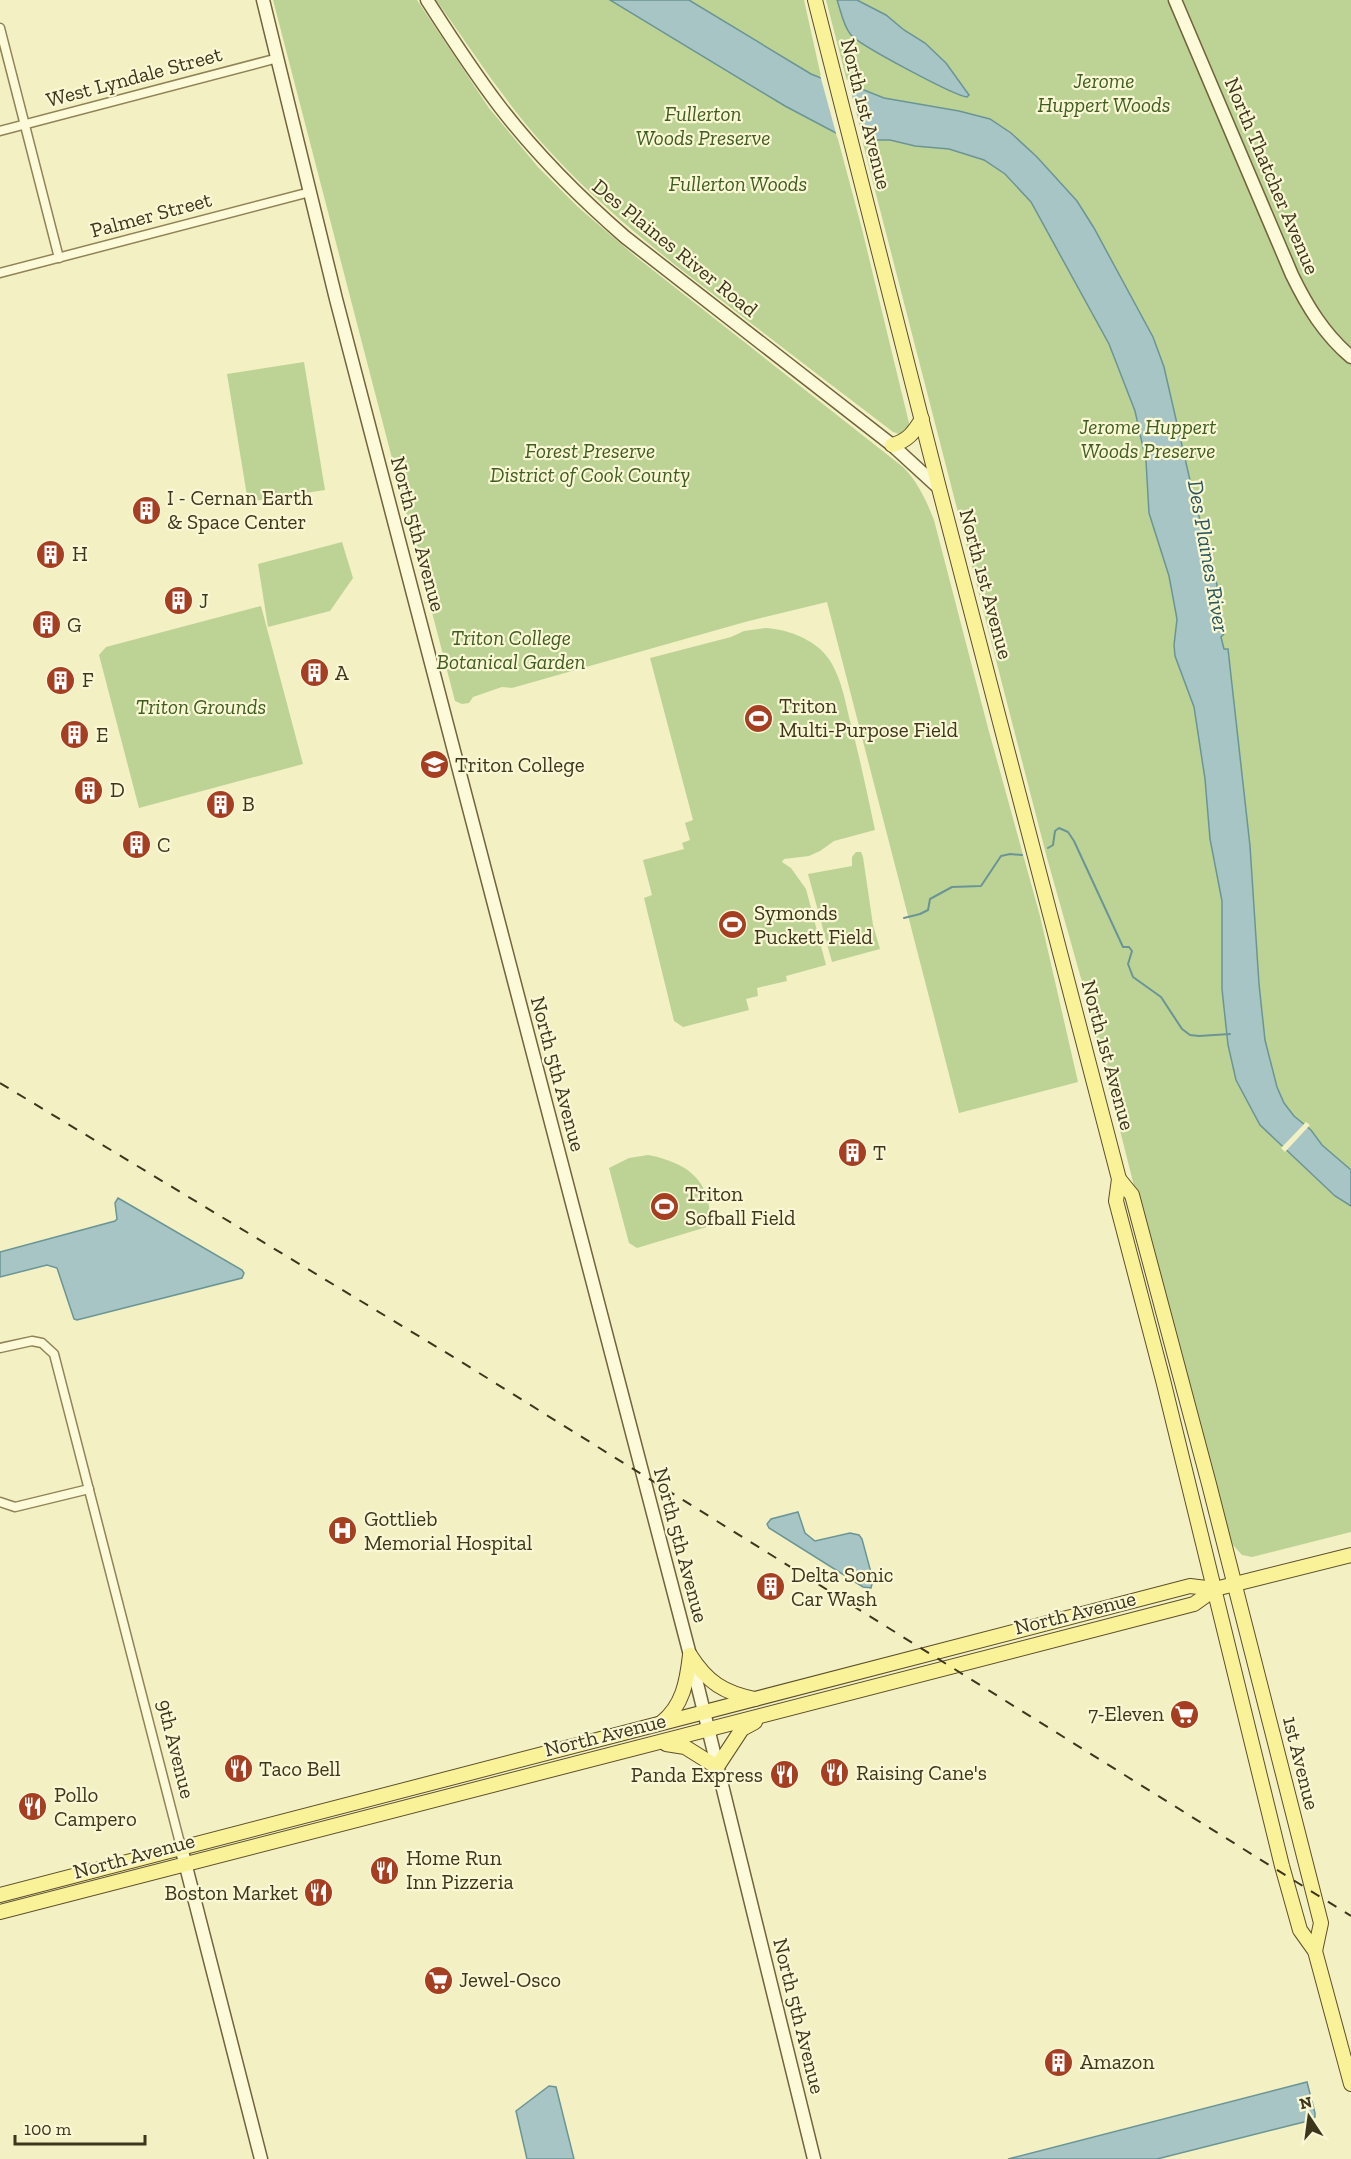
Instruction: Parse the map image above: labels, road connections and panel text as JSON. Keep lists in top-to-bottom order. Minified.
{"streets":{"main road":["North 1st Avenue","North Avenue","1st Avenue"],"street":["West Lyndale Street","North Thatcher Avenue","Palmer Street","Des Plaines River Road","North 5th Avenue","9th Avenue"]},"crossings":[["West Lyndale Street","North 5th Avenue"],["North 1st Avenue","Des Plaines River Road"],["North 1st Avenue","North Avenue"],["North 1st Avenue","1st Avenue"],["Palmer Street","North 5th Avenue"],["North 5th Avenue","North Avenue"],["North Avenue","9th Avenue"],["North Avenue","1st Avenue"]],"water":["Des Plaines River"],"parks":["Jerome Huppert Woods","Fullerton Woods Preserve","Fullerton Woods","Jerome Huppert Woods Preserve","Forest Preserve District of Cook County","Triton College Botanical Garden","Triton Grounds"],"places":{"building":["I - Cernan Earth & Space Center","H","J","G","A","F","E","D","B","C","T","Delta Sonic Car Wash","Amazon"],"sports":["Triton Multi-Purpose Field","Symonds Puckett Field","Triton Sofball Field"],"school or university":["Triton College"],"hospital":["Gottlieb Memorial Hospital"],"supermarket":["7-Eleven","Jewel-Osco"],"restaurant":["Taco Bell","Raising Cane's","Panda Express","Pollo Campero","Home Run Inn Pizzeria","Boston Market"]},"scale_bar":"100 m","north":"top"}
